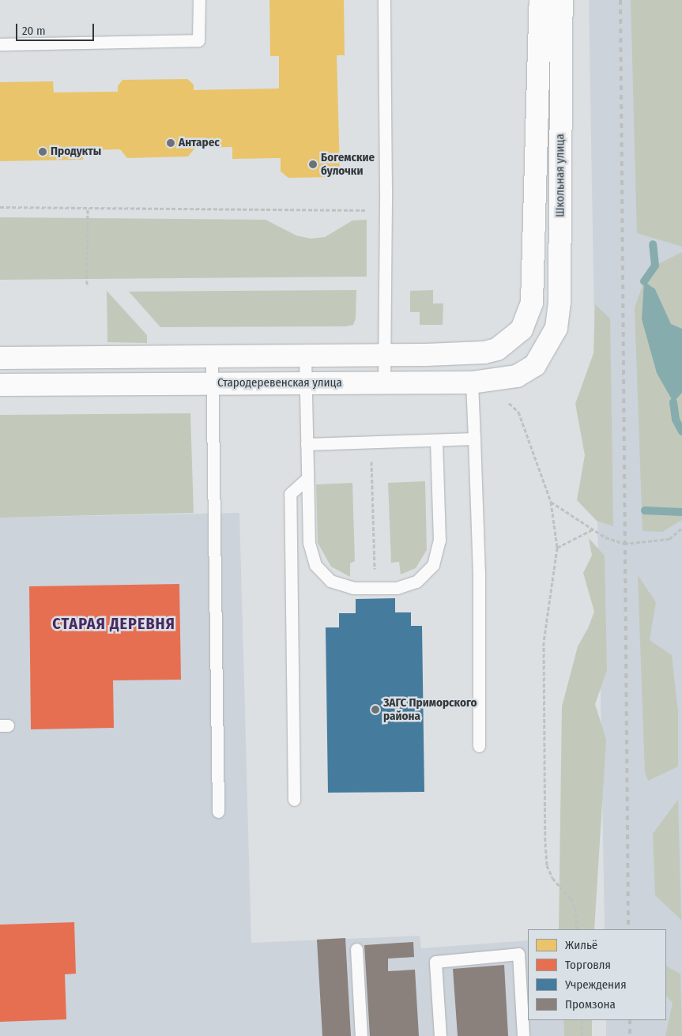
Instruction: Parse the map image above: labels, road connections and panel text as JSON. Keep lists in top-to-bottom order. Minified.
{"streets":{"street":["Школьная улица","Стародеревенская улица"]},"crossings":[["Школьная улица","Стародеревенская улица"]],"districts":["СТАРАЯ ДЕРЕВНЯ"],"places":["Антарес","Продукты","Богемские булочки","ЗАГС Приморского района"],"legend":["Жильё","Торговля","Учреждения","Промзона"],"scale_bar":"20 m"}
